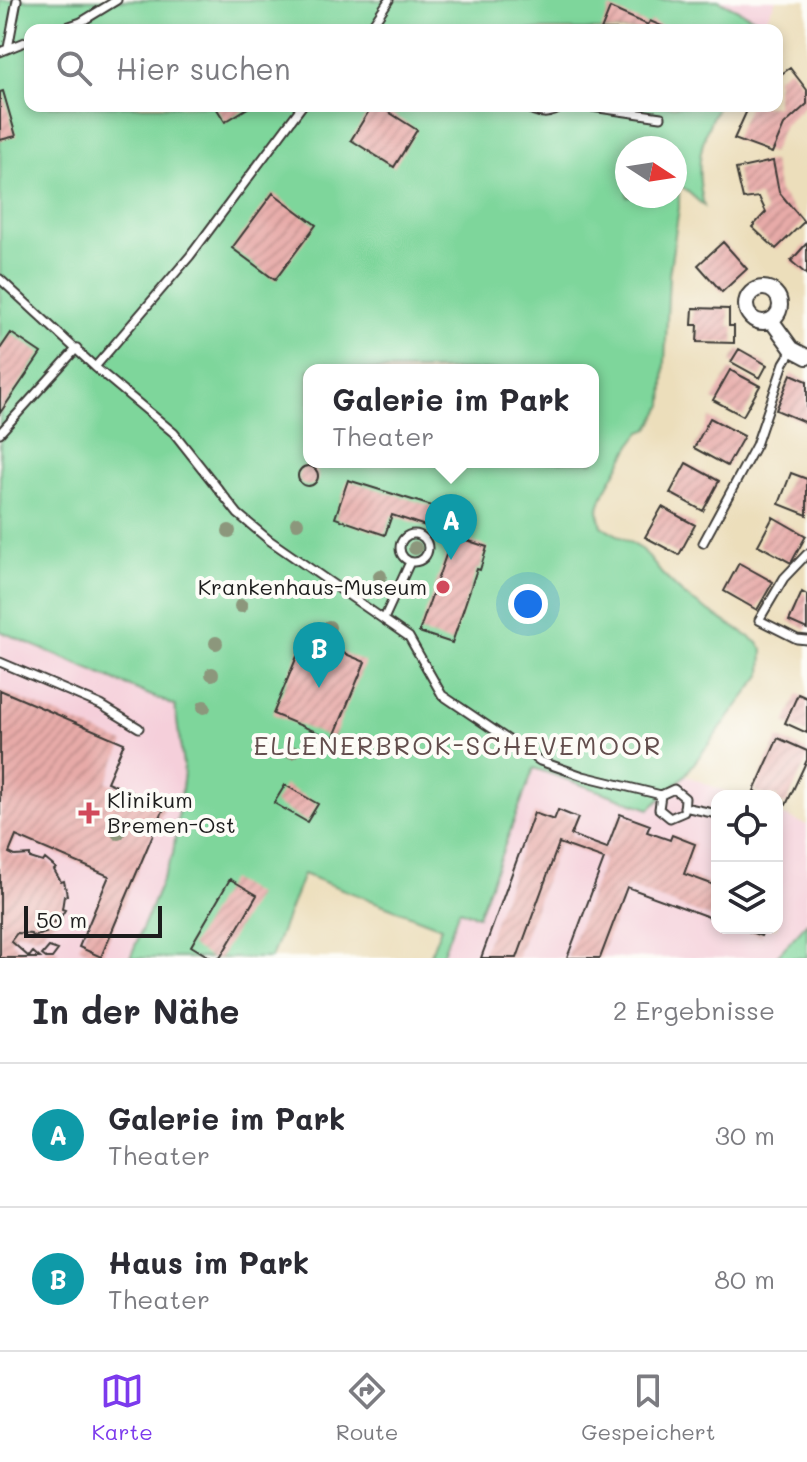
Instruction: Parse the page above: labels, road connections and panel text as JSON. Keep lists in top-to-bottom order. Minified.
{"districts":["ELLENERBROK-SCHEVEMOOR"],"places":{"other":["Krankenhaus-Museum"],"health":["Klinikum Bremen-Ost"]},"scale_bar":"50 m","north":"right","page":{"search":"Hier suchen","popup":["Galerie im Park","Theater"],"pins":["A","B"],"scale":"50 m","heading":["In der Nähe","2 Ergebnisse"],"list":[{"mark":"A","name":"Galerie im Park","note":"Theater","value":"30 m"},{"mark":"B","name":"Haus im Park","note":"Theater","value":"80 m"}],"nav":["Karte","Route","Gespeichert"]}}
